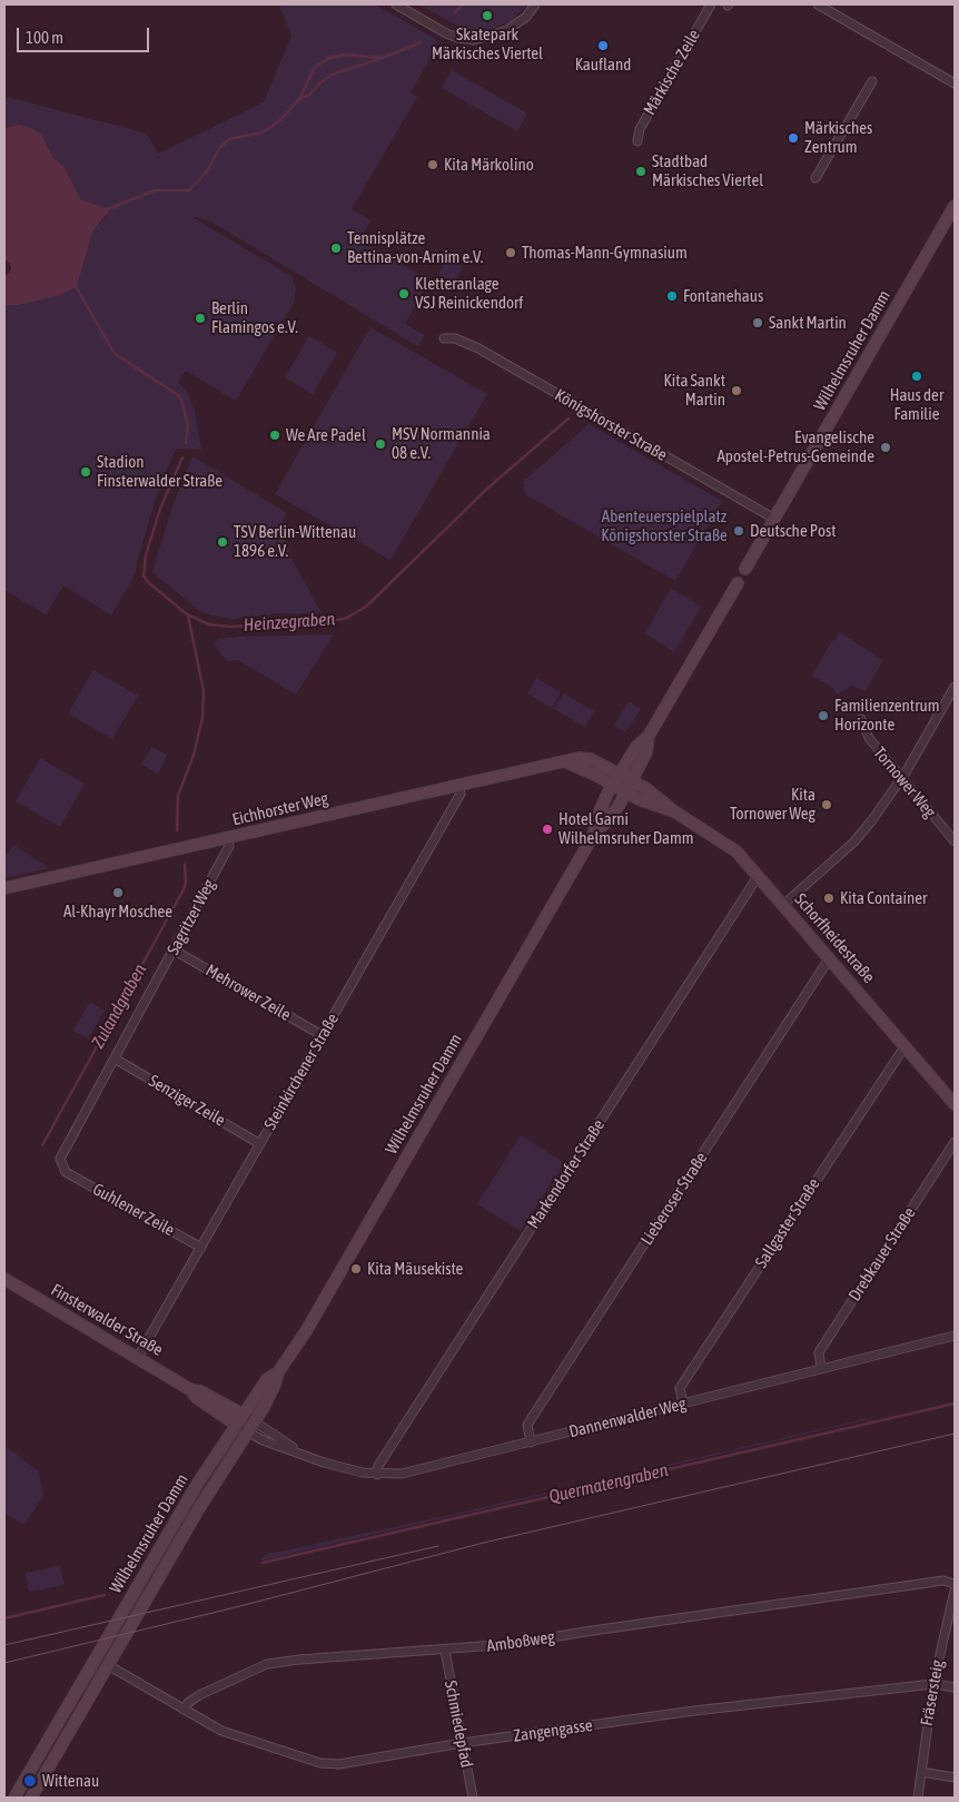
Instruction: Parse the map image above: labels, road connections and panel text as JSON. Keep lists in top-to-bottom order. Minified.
{"streets":{"main road":["Wilhelmsruher Damm","Eichhorster Weg","Schorfheidestraße","Finsterwalder Straße"],"street":["Märkische Zeile","Königshorster Straße","Tornower Weg","Sagritzer Weg","Mehrower Zeile","Steinkirchener Straße","Senziger Zeile","Markendorfer Straße","Lieberoser Straße","Guhlener Zeile","Sallgaster Straße","Drebkauer Straße","Dannenwalder Weg","Amboßweg","Fräsersteig","Schmiedepfad","Zangengasse"]},"crossings":[["Wilhelmsruher Damm","Königshorster Straße"],["Wilhelmsruher Damm","Eichhorster Weg"],["Wilhelmsruher Damm","Schorfheidestraße"],["Wilhelmsruher Damm","Finsterwalder Straße"],["Wilhelmsruher Damm","Dannenwalder Weg"],["Eichhorster Weg","Sagritzer Weg"],["Eichhorster Weg","Schorfheidestraße"],["Eichhorster Weg","Steinkirchener Straße"],["Sagritzer Weg","Mehrower Zeile"],["Sagritzer Weg","Senziger Zeile"],["Sagritzer Weg","Guhlener Zeile"],["Schorfheidestraße","Markendorfer Straße"],["Schorfheidestraße","Lieberoser Straße"],["Schorfheidestraße","Sallgaster Straße"],["Mehrower Zeile","Steinkirchener Straße"],["Steinkirchener Straße","Senziger Zeile"],["Steinkirchener Straße","Guhlener Zeile"],["Steinkirchener Straße","Finsterwalder Straße"],["Markendorfer Straße","Dannenwalder Weg"],["Lieberoser Straße","Dannenwalder Weg"],["Sallgaster Straße","Dannenwalder Weg"],["Drebkauer Straße","Dannenwalder Weg"],["Finsterwalder Straße","Dannenwalder Weg"],["Amboßweg","Schmiedepfad"],["Amboßweg","Zangengasse"],["Fräsersteig","Zangengasse"],["Schmiedepfad","Zangengasse"]],"water":["Heinzegraben","Zulandgraben","Quermatengraben"],"parks":["Abenteuerspielplatz Königshorster Straße"],"places":["Skatepark Märkisches Viertel","Kaufland","Märkisches Zentrum","Kita Märkolino","Stadtbad Märkisches Viertel","Tennisplätze Bettina-von-Arnim e.V.","Thomas-Mann-Gymnasium","Kletteranlage VSJ Reinickendorf","Fontanehaus","Berlin Flamingos e.V.","Sankt Martin","Haus der Familie","Kita Sankt Martin","We Are Padel","MSV Normannia 08 e.V.","Evangelische Apostel-Petrus-Gemeinde","Stadion Finsterwalder Straße","Deutsche Post","TSV Berlin-Wittenau 1896 e.V.","Familienzentrum Horizonte","Kita Tornower Weg","Hotel Garni Wilhelmsruher Damm","Al-Khayr Moschee","Kita Container","Kita Mäusekiste","Wittenau"],"scale_bar":"100 m"}
